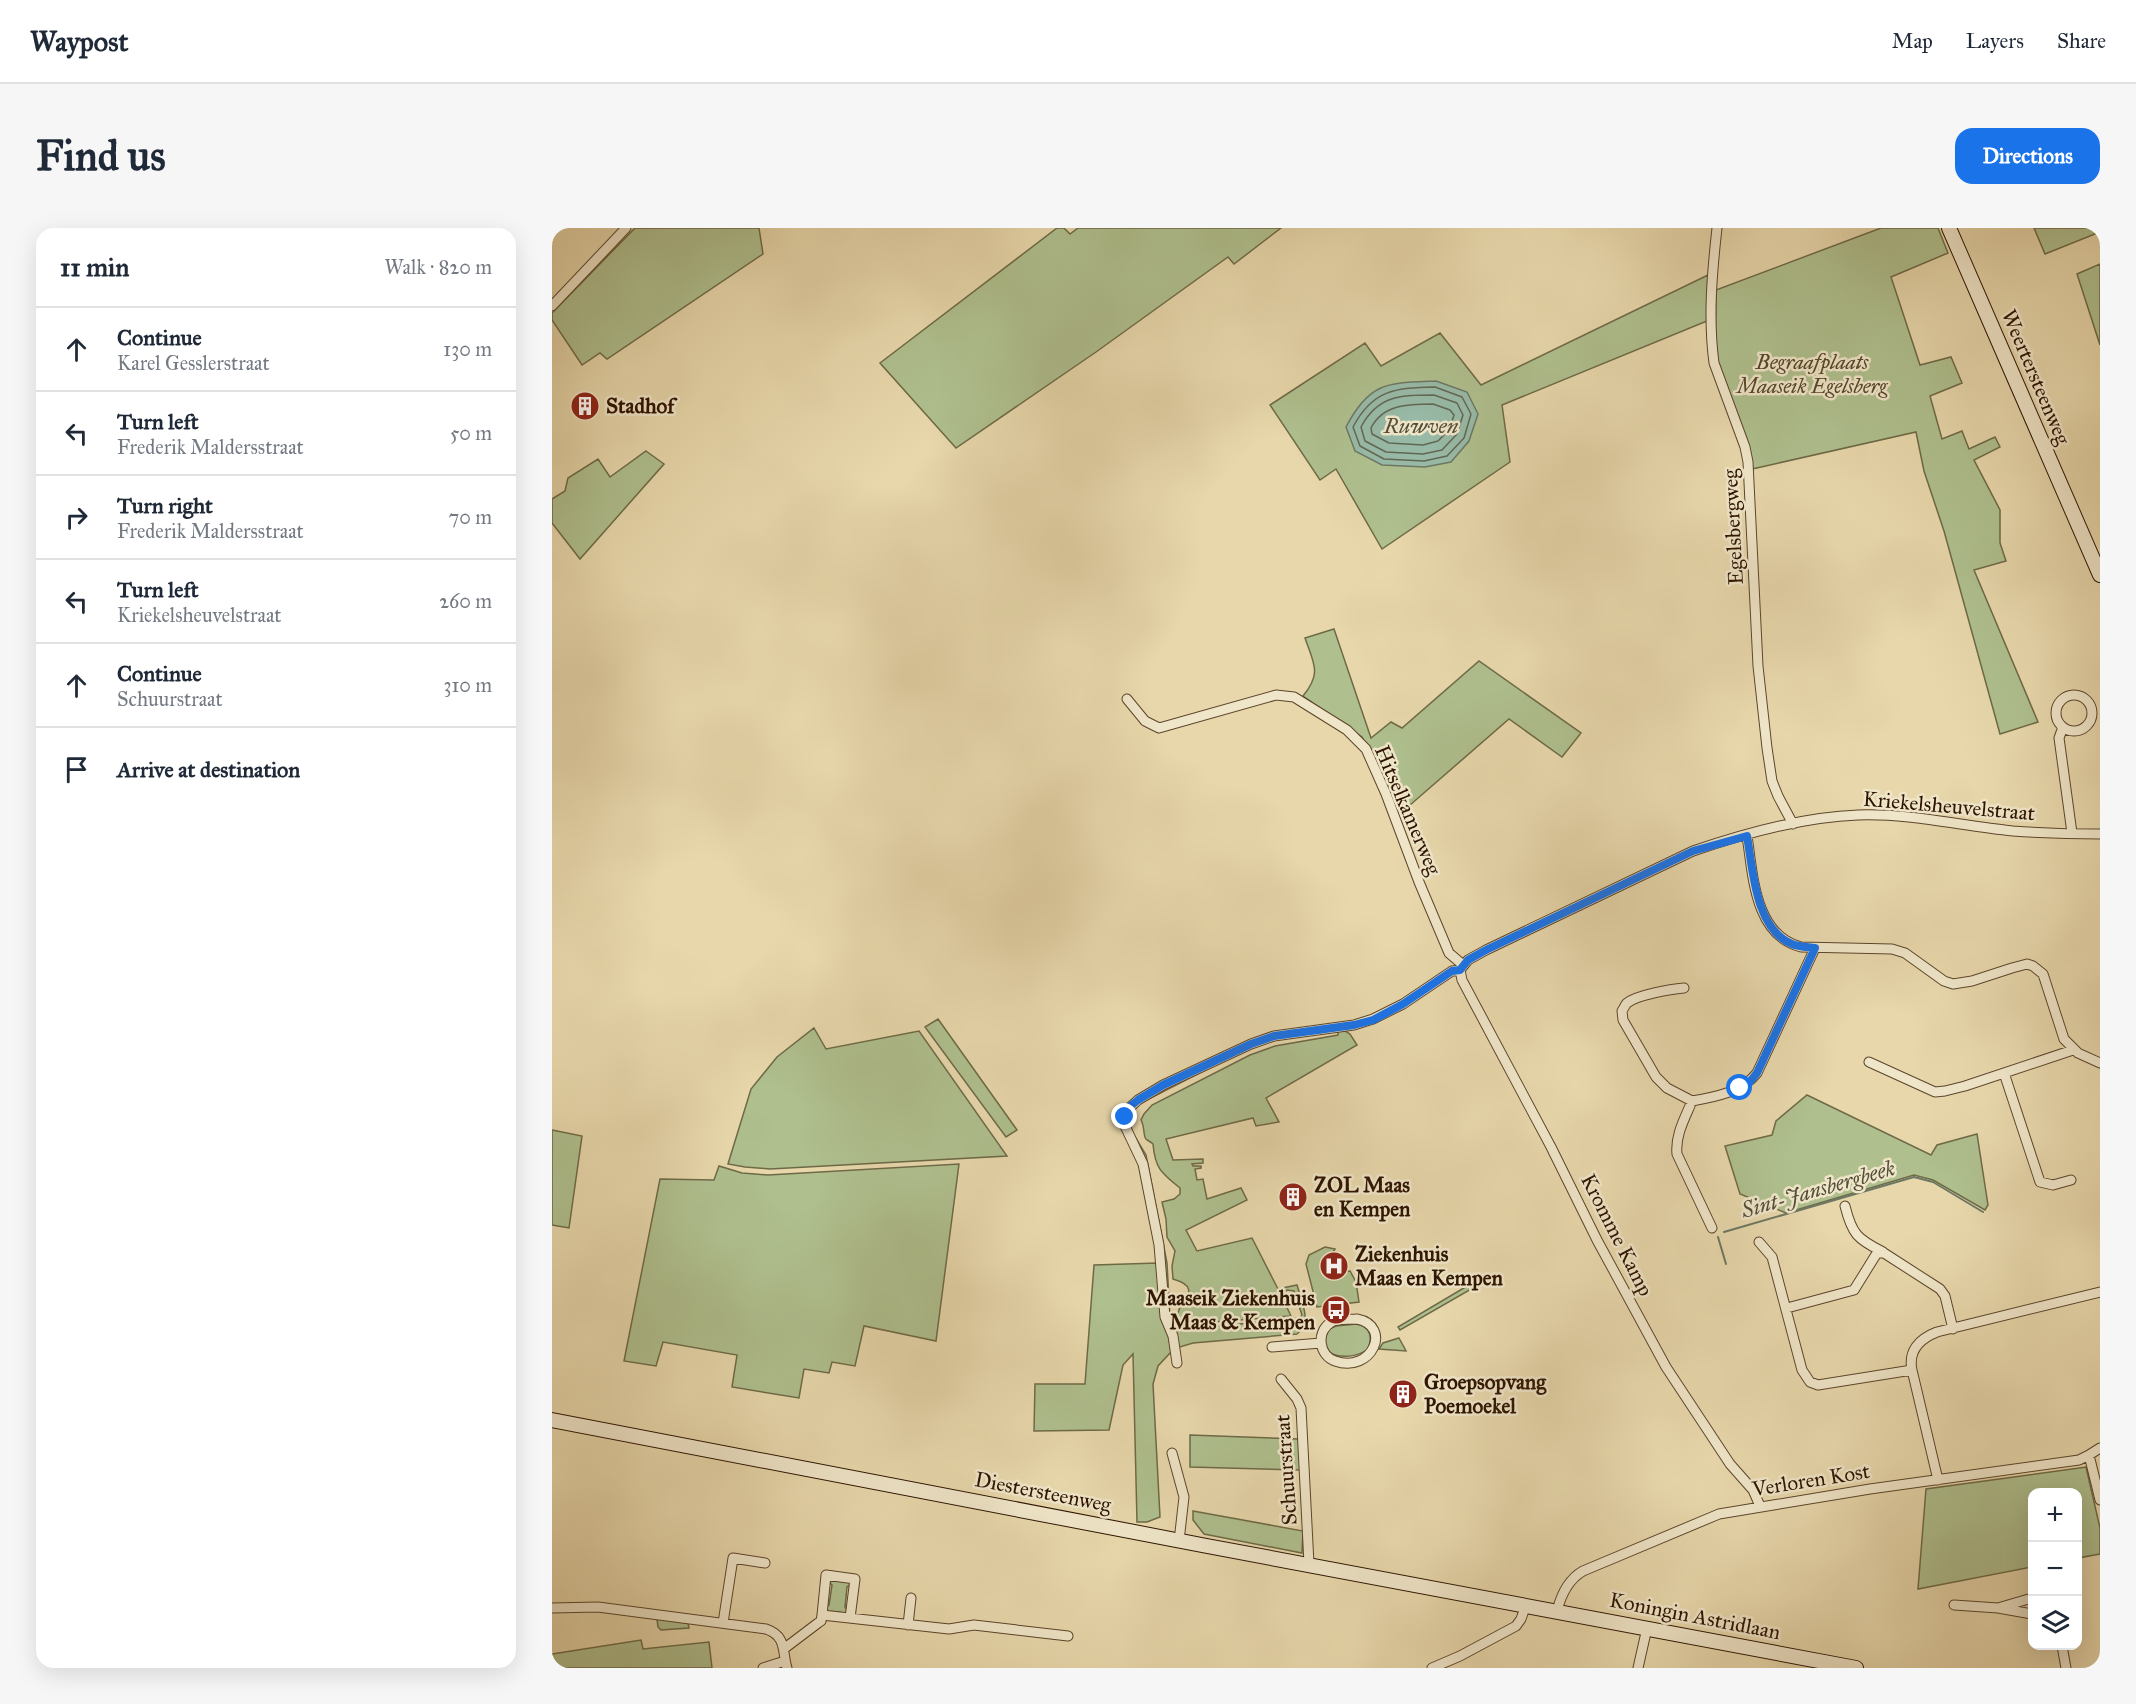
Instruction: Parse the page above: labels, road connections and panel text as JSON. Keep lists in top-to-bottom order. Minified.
{"streets":{"main road":["Weertersteenweg","Diestersteenweg","Koningin Astridlaan"],"street":["Egelsbergweg","Kriekelsheuvelstraat","Hitselkamerweg","Kromme Kamp","Schuurstraat","Verloren Kost"]},"crossings":[["Egelsbergweg","Kriekelsheuvelstraat"],["Kriekelsheuvelstraat","Hitselkamerweg"],["Kriekelsheuvelstraat","Kromme Kamp"],["Hitselkamerweg","Kromme Kamp"],["Kromme Kamp","Verloren Kost"],["Schuurstraat","Diestersteenweg"],["Verloren Kost","Koningin Astridlaan"],["Diestersteenweg","Koningin Astridlaan"]],"water":["Ruwven","Sint-Jansbergbeek"],"parks":["Begraafplaats Maaseik Egelsberg"],"places":{"building":["Stadhof","ZOL Maas en Kempen","Groepsopvang Poemoekel"],"hospital":["Ziekenhuis Maas en Kempen"],"bus stop":["Maaseik Ziekenhuis Maas & Kempen"]},"page":{"header":"Waypost","nav":["Map","Layers","Share"],"buttons":"Directions","title":"Find us","heading":["11 min","Walk · 820 m"],"list":[["Continue","Karel Gesslerstraat","130 m"],["Turn left","Frederik Maldersstraat","50 m"],["Turn right","Frederik Maldersstraat","70 m"],["Turn left","Kriekelsheuvelstraat","260 m"],["Continue","Schuurstraat","310 m"],"Arrive at destination"],"map_buttons":["+","−"]}}
